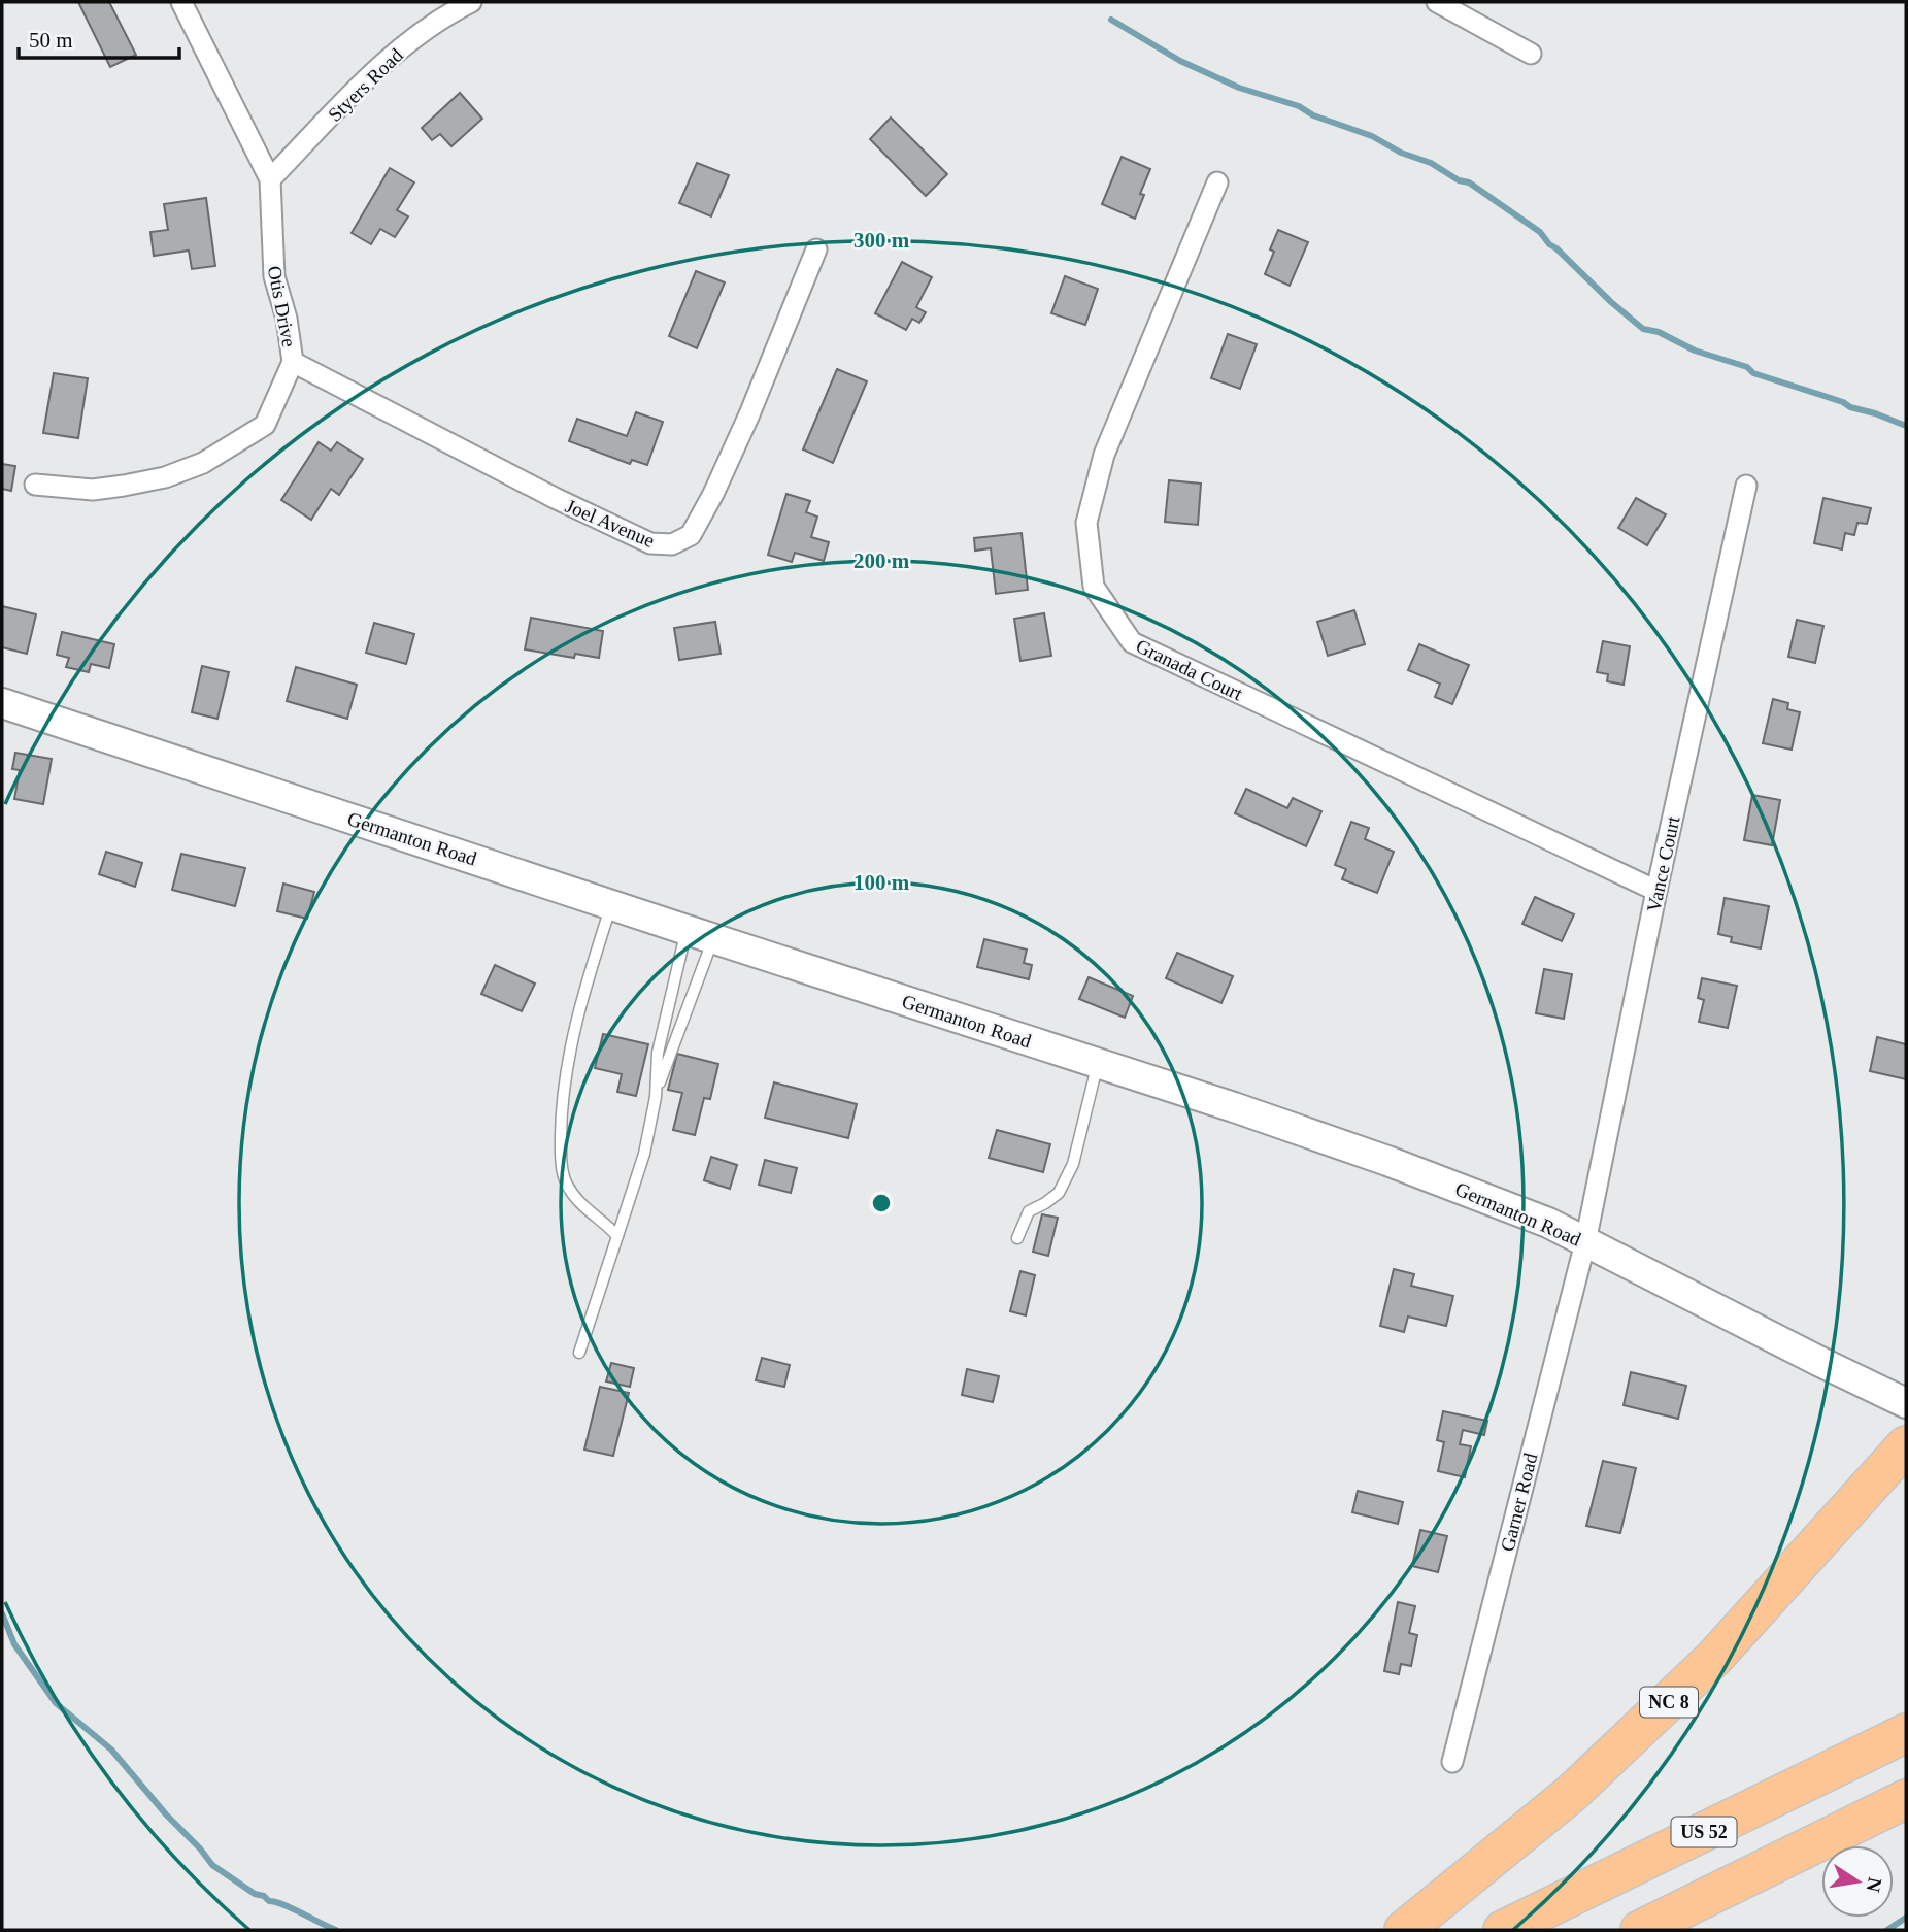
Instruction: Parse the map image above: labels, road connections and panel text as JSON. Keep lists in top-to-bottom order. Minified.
{"streets":{"highway":["NC 8","US 52"],"main road":["Germanton Road"],"street":["Styers Road","Otis Drive","Joel Avenue","Granada Court","Vance Court","Garner Road"]},"crossings":[["Styers Road","Otis Drive"],["Otis Drive","Joel Avenue"],["Granada Court","Vance Court"],["Germanton Road","Vance Court"],["Germanton Road","Garner Road"],["Vance Court","Garner Road"]],"scale_bar":"50 m","north":"right","rings":["300 m","200 m","100 m"]}
